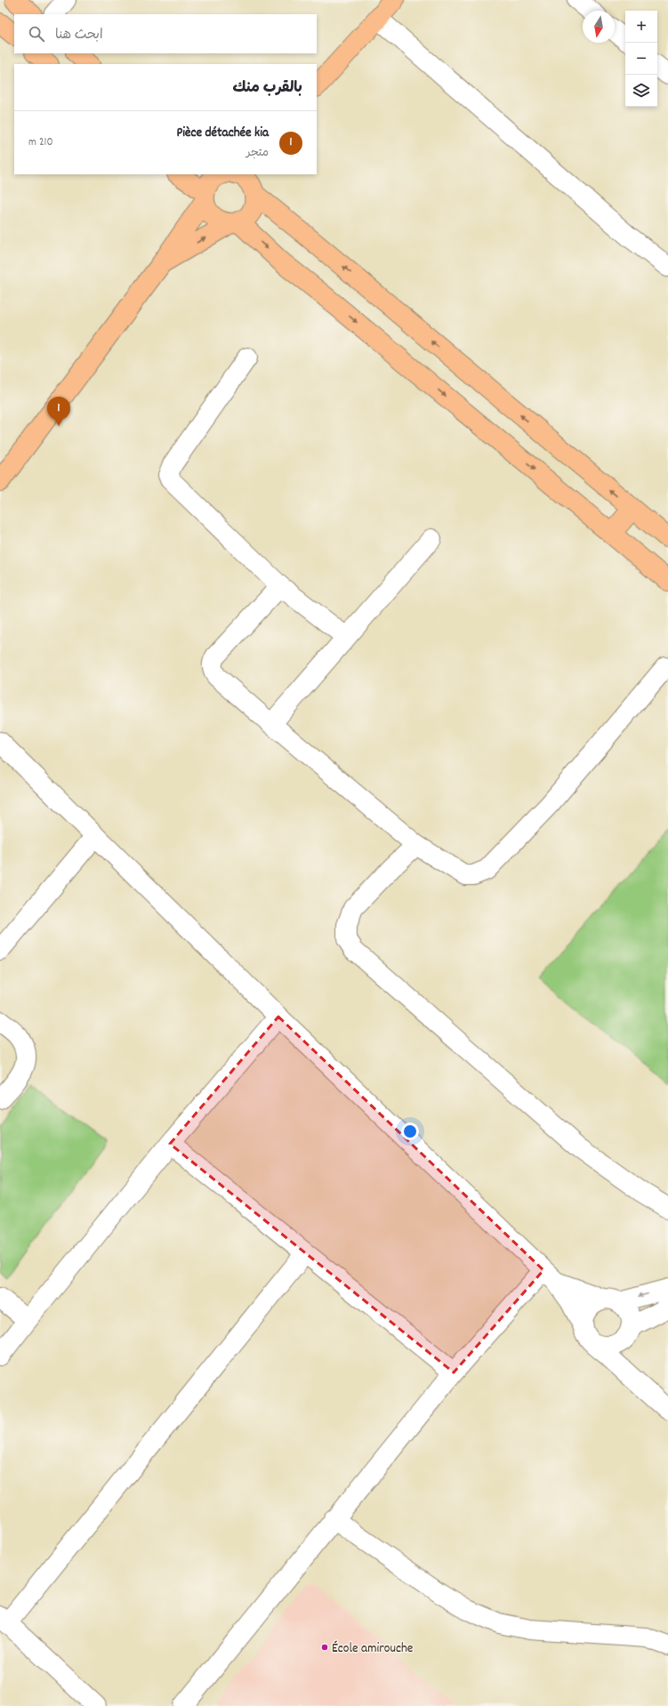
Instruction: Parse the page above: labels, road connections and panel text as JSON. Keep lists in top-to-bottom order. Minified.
{"places":["École amirouche"],"north":"bottom","page":{"map_buttons":["+","−"],"search":"ابحث هنا","heading":"بالقرب منك","list":[{"mark":"1","name":"Pièce détachée kia","note":"متجر","value":"210 m"}],"pins":"1"}}
